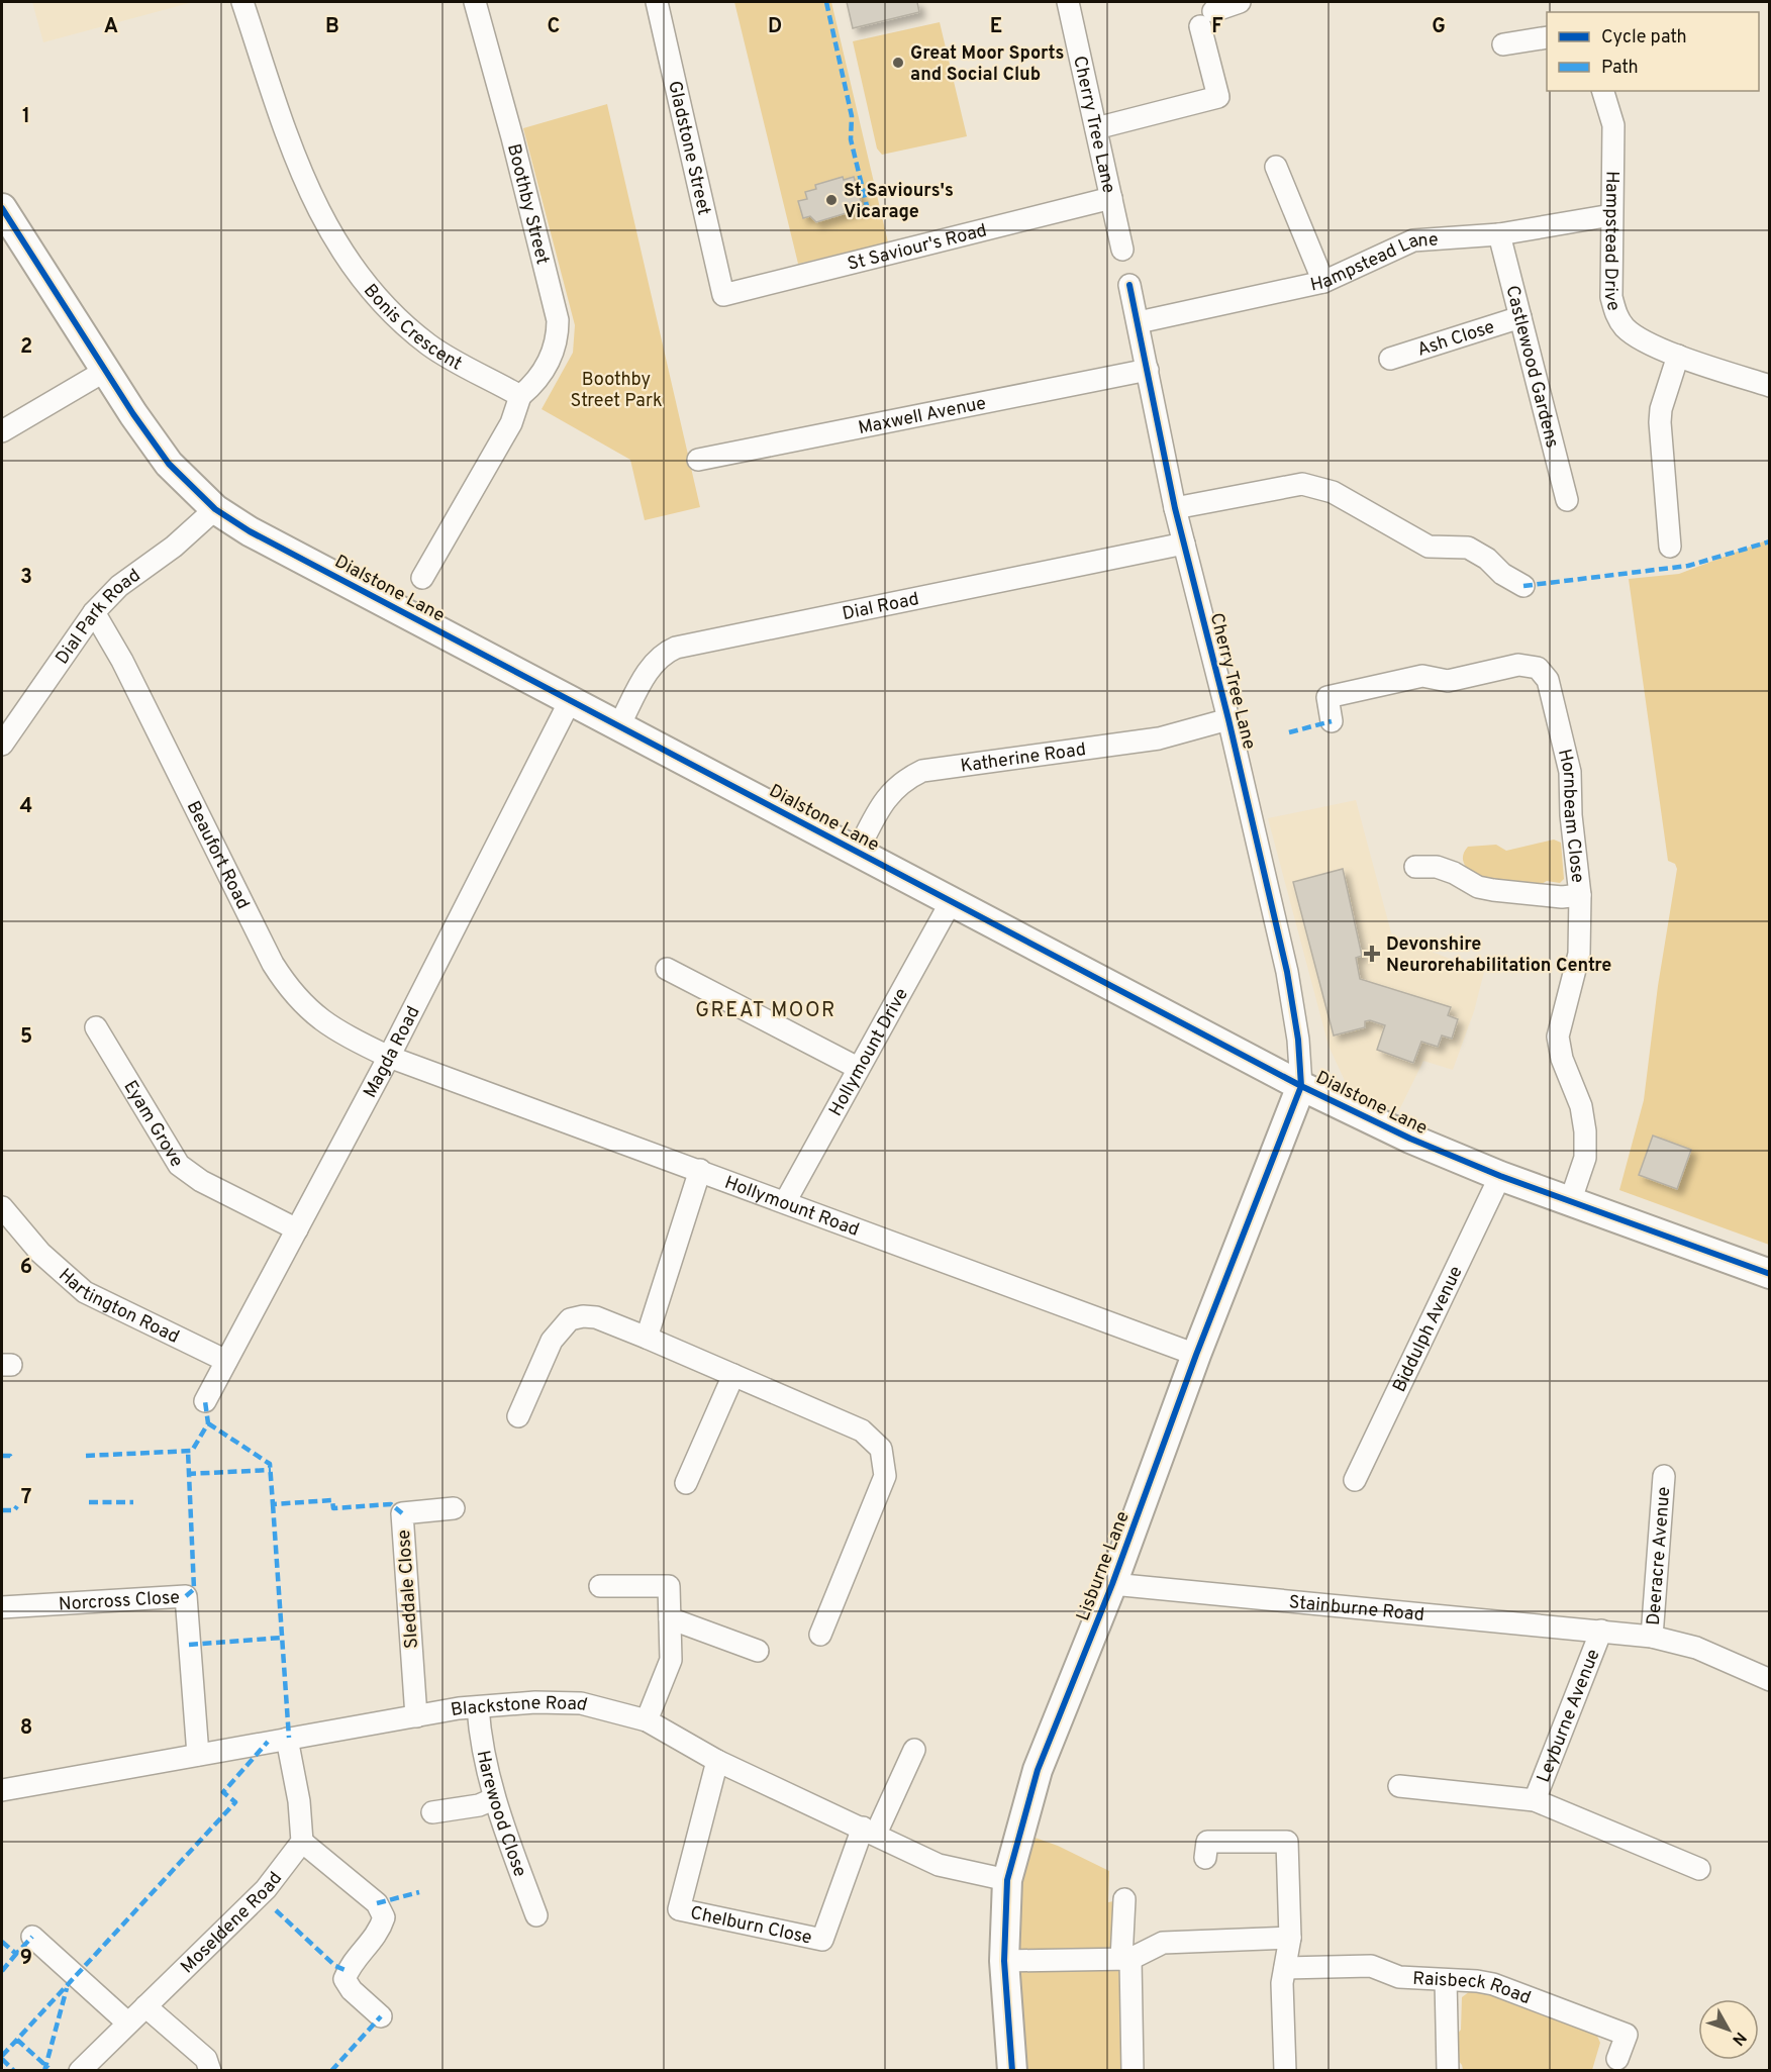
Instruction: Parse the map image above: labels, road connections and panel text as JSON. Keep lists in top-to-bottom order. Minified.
{"streets":{"street":["Cherry Tree Lane","Gladstone Street","Boothby Street","Hampstead Drive","St Saviour's Road","Hampstead Lane","Bonis Crescent","Ash Close","Castlewood Gardens","Maxwell Avenue","Dialstone Lane","Dial Road","Dial Park Road","Katherine Road","Hornbeam Close","Beaufort Road","Hollymount Drive","Magda Road","Eyam Grove","Hollymount Road","Hartington Road","Biddulph Avenue","Deeracre Avenue","Lisburne Lane","Sleddale Close","Norcross Close","Stainburne Road","Blackstone Road","Leyburne Avenue","Harewood Close","Moseldene Road","Chelburn Close","Raisbeck Road"]},"crossings":[["Cherry Tree Lane","St Saviour's Road"],["Cherry Tree Lane","Hampstead Lane"],["Cherry Tree Lane","Maxwell Avenue"],["Cherry Tree Lane","Dialstone Lane"],["Cherry Tree Lane","Dial Road"],["Cherry Tree Lane","Katherine Road"],["Cherry Tree Lane","Lisburne Lane"],["Gladstone Street","St Saviour's Road"],["Boothby Street","Bonis Crescent"],["Hampstead Drive","Hampstead Lane"],["Hampstead Lane","Castlewood Gardens"],["Ash Close","Castlewood Gardens"],["Dialstone Lane","Dial Road"],["Dialstone Lane","Dial Park Road"],["Dialstone Lane","Katherine Road"],["Dialstone Lane","Hornbeam Close"],["Dialstone Lane","Hollymount Drive"],["Dialstone Lane","Magda Road"],["Dialstone Lane","Biddulph Avenue"],["Dialstone Lane","Lisburne Lane"],["Dial Park Road","Beaufort Road"],["Beaufort Road","Magda Road"],["Beaufort Road","Hollymount Road"],["Hollymount Drive","Hollymount Road"],["Magda Road","Eyam Grove"],["Magda Road","Hollymount Road"],["Magda Road","Hartington Road"],["Hollymount Road","Lisburne Lane"],["Deeracre Avenue","Stainburne Road"],["Lisburne Lane","Stainburne Road"],["Lisburne Lane","Blackstone Road"],["Sleddale Close","Blackstone Road"],["Norcross Close","Blackstone Road"],["Stainburne Road","Leyburne Avenue"],["Blackstone Road","Harewood Close"],["Blackstone Road","Chelburn Close"]],"districts":["GREAT MOOR"],"parks":["Boothby Street Park"],"places":{"other":["Great Moor Sports and Social Club","St Saviours's Vicarage"],"health":["Devonshire Neurorehabilitation Centre"]},"legend":["Cycle path","Path"],"north":"bottom right","grid":{"columns":["A","B","C","D","E","F","G"],"rows":["1","2","3","4","5","6","7","8","9"]}}
